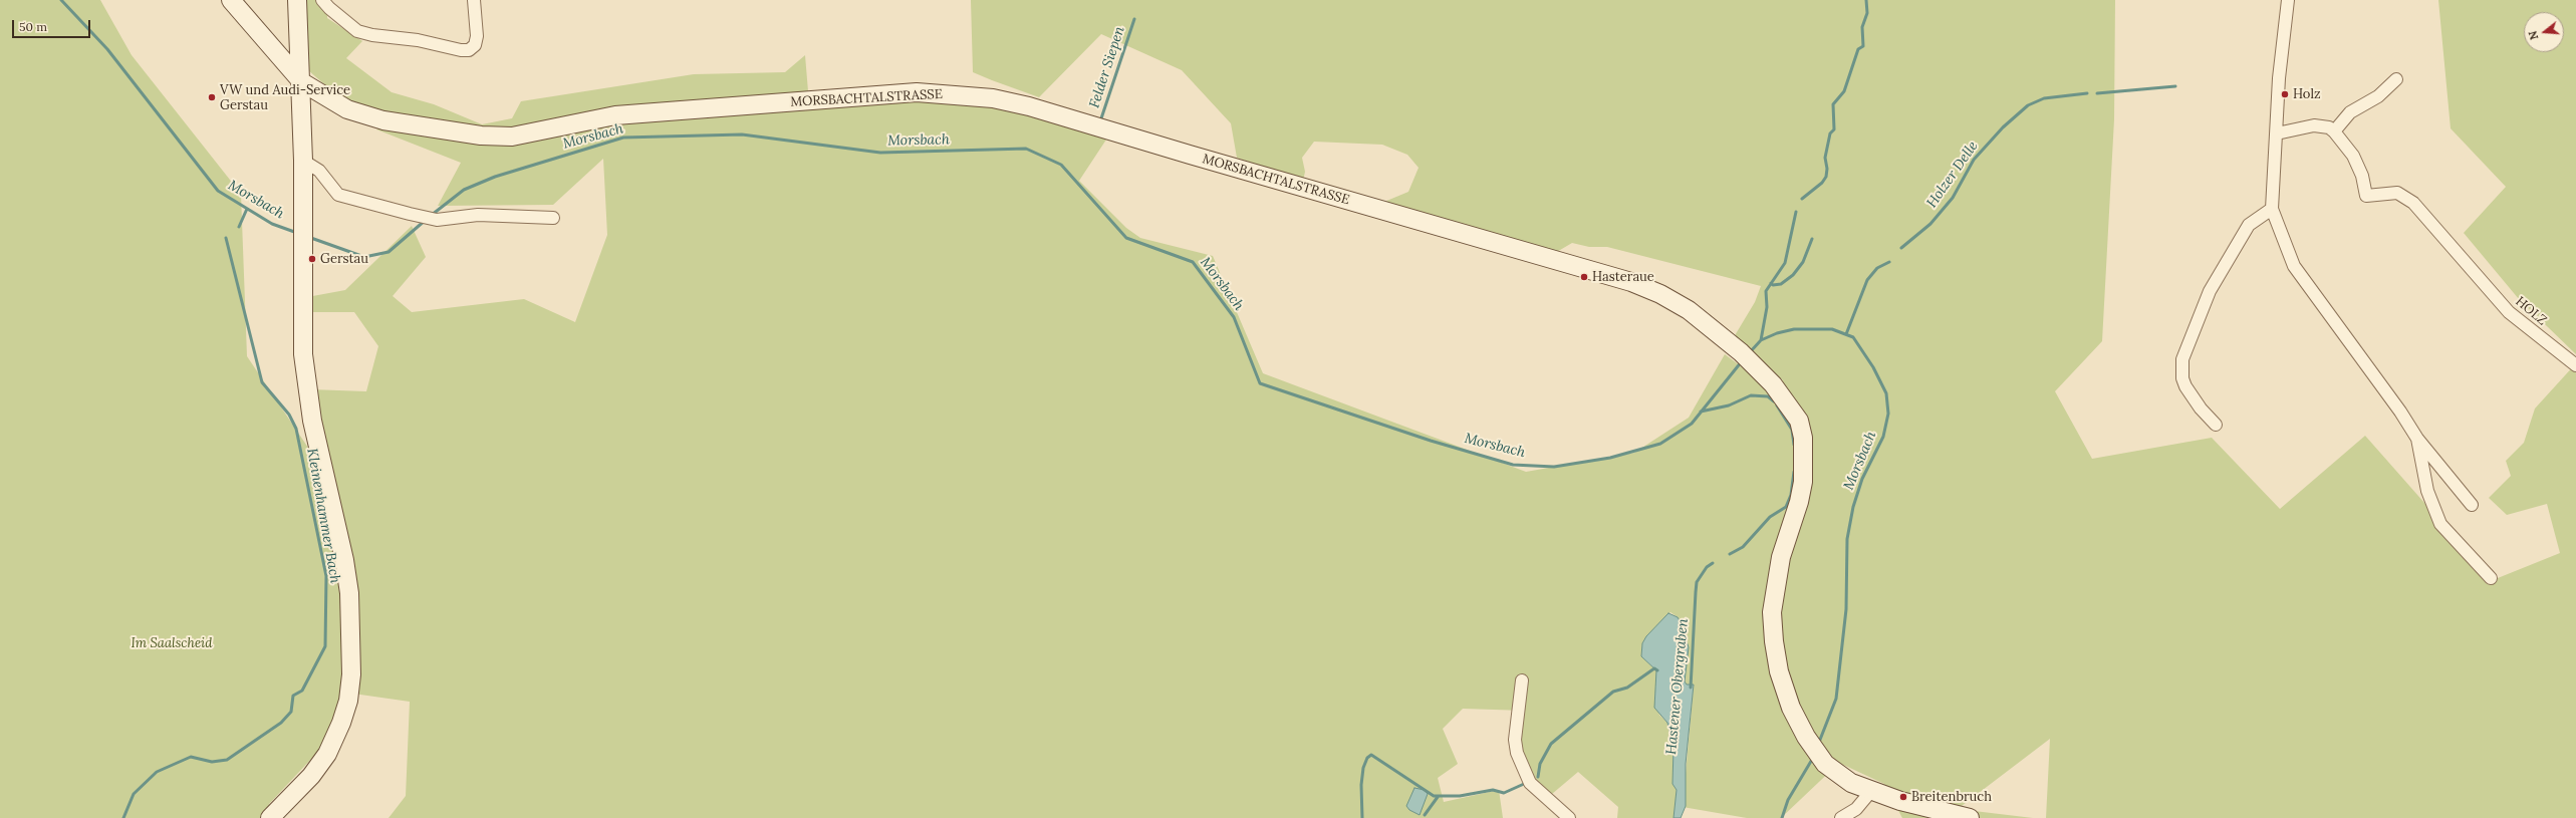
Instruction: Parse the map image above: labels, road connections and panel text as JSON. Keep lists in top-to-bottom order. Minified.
{"streets":{"main road":["MORSBACHTALSTRASSE"],"street":["HOLZ"]},"water":["Felder Siepen","Morsbach","Holzer Delle","Kleinenhammer Bach","Hastener Obergraben"],"parks":["Im Saalscheid"],"places":["Holz","VW und Audi-Service Gerstau","Gerstau","Hasteraue","Breitenbruch"],"scale_bar":"50 m","north":"left"}
